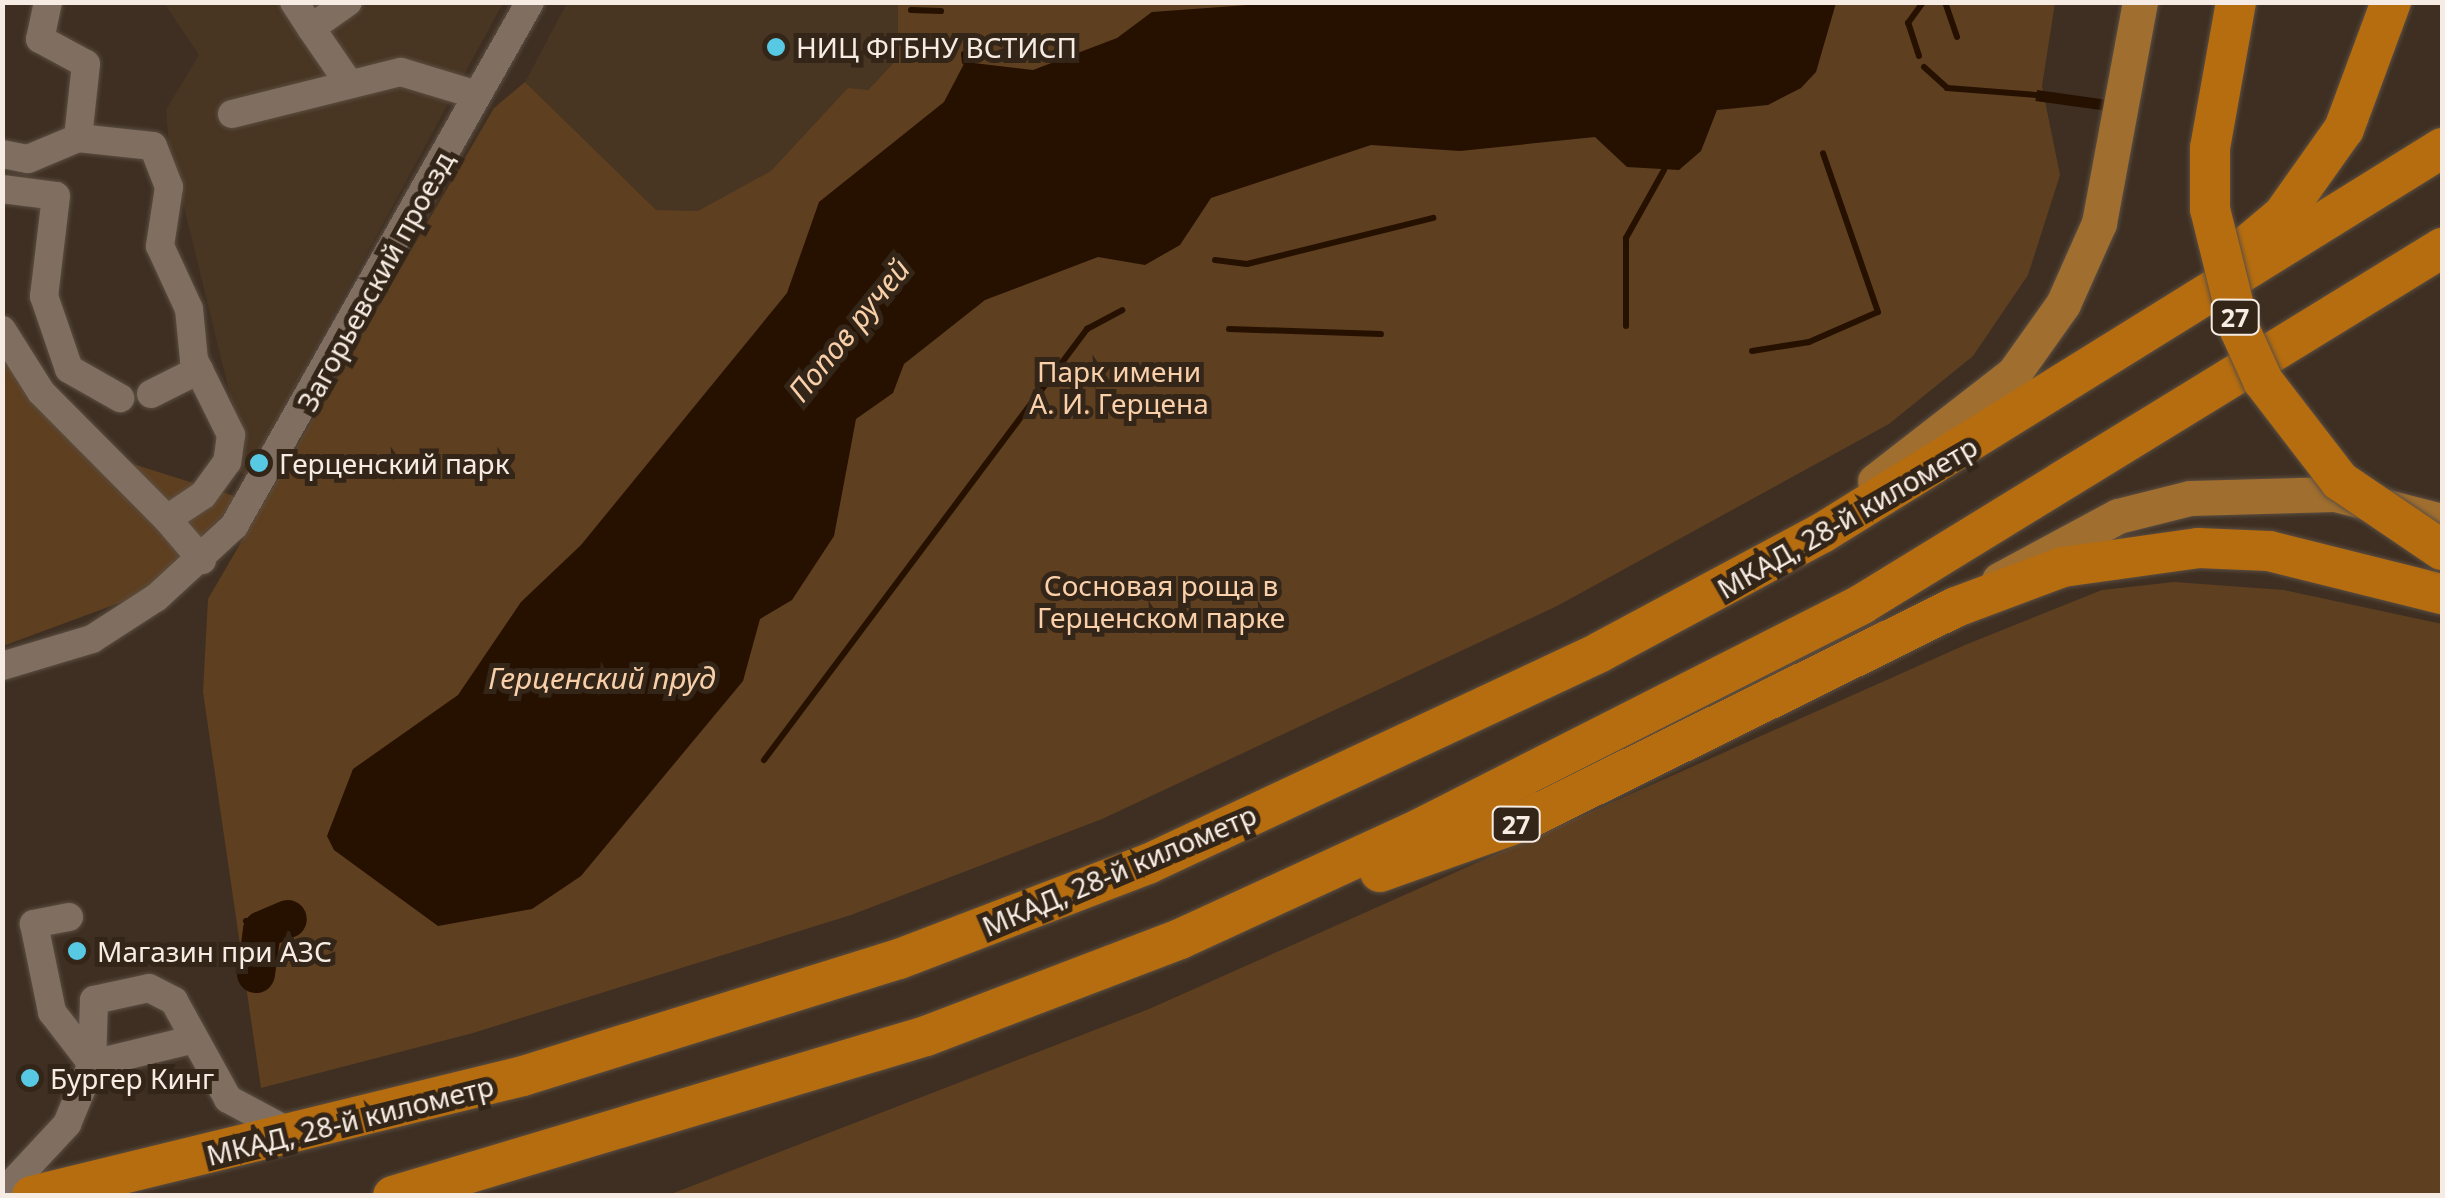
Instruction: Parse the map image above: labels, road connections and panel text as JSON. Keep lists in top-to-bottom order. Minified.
{"streets":{"highway":["27","МКАД, 28-й километр"],"street":["Загорьевский проезд"]},"water":["Попов ручей","Герценский пруд"],"parks":["Парк имени А. И. Герцена","Сосновая роща в Герценском парке"],"places":["НИЦ ФГБНУ ВСТИСП","Герценский парк","Магазин при АЗС","Бургер Кинг"]}
